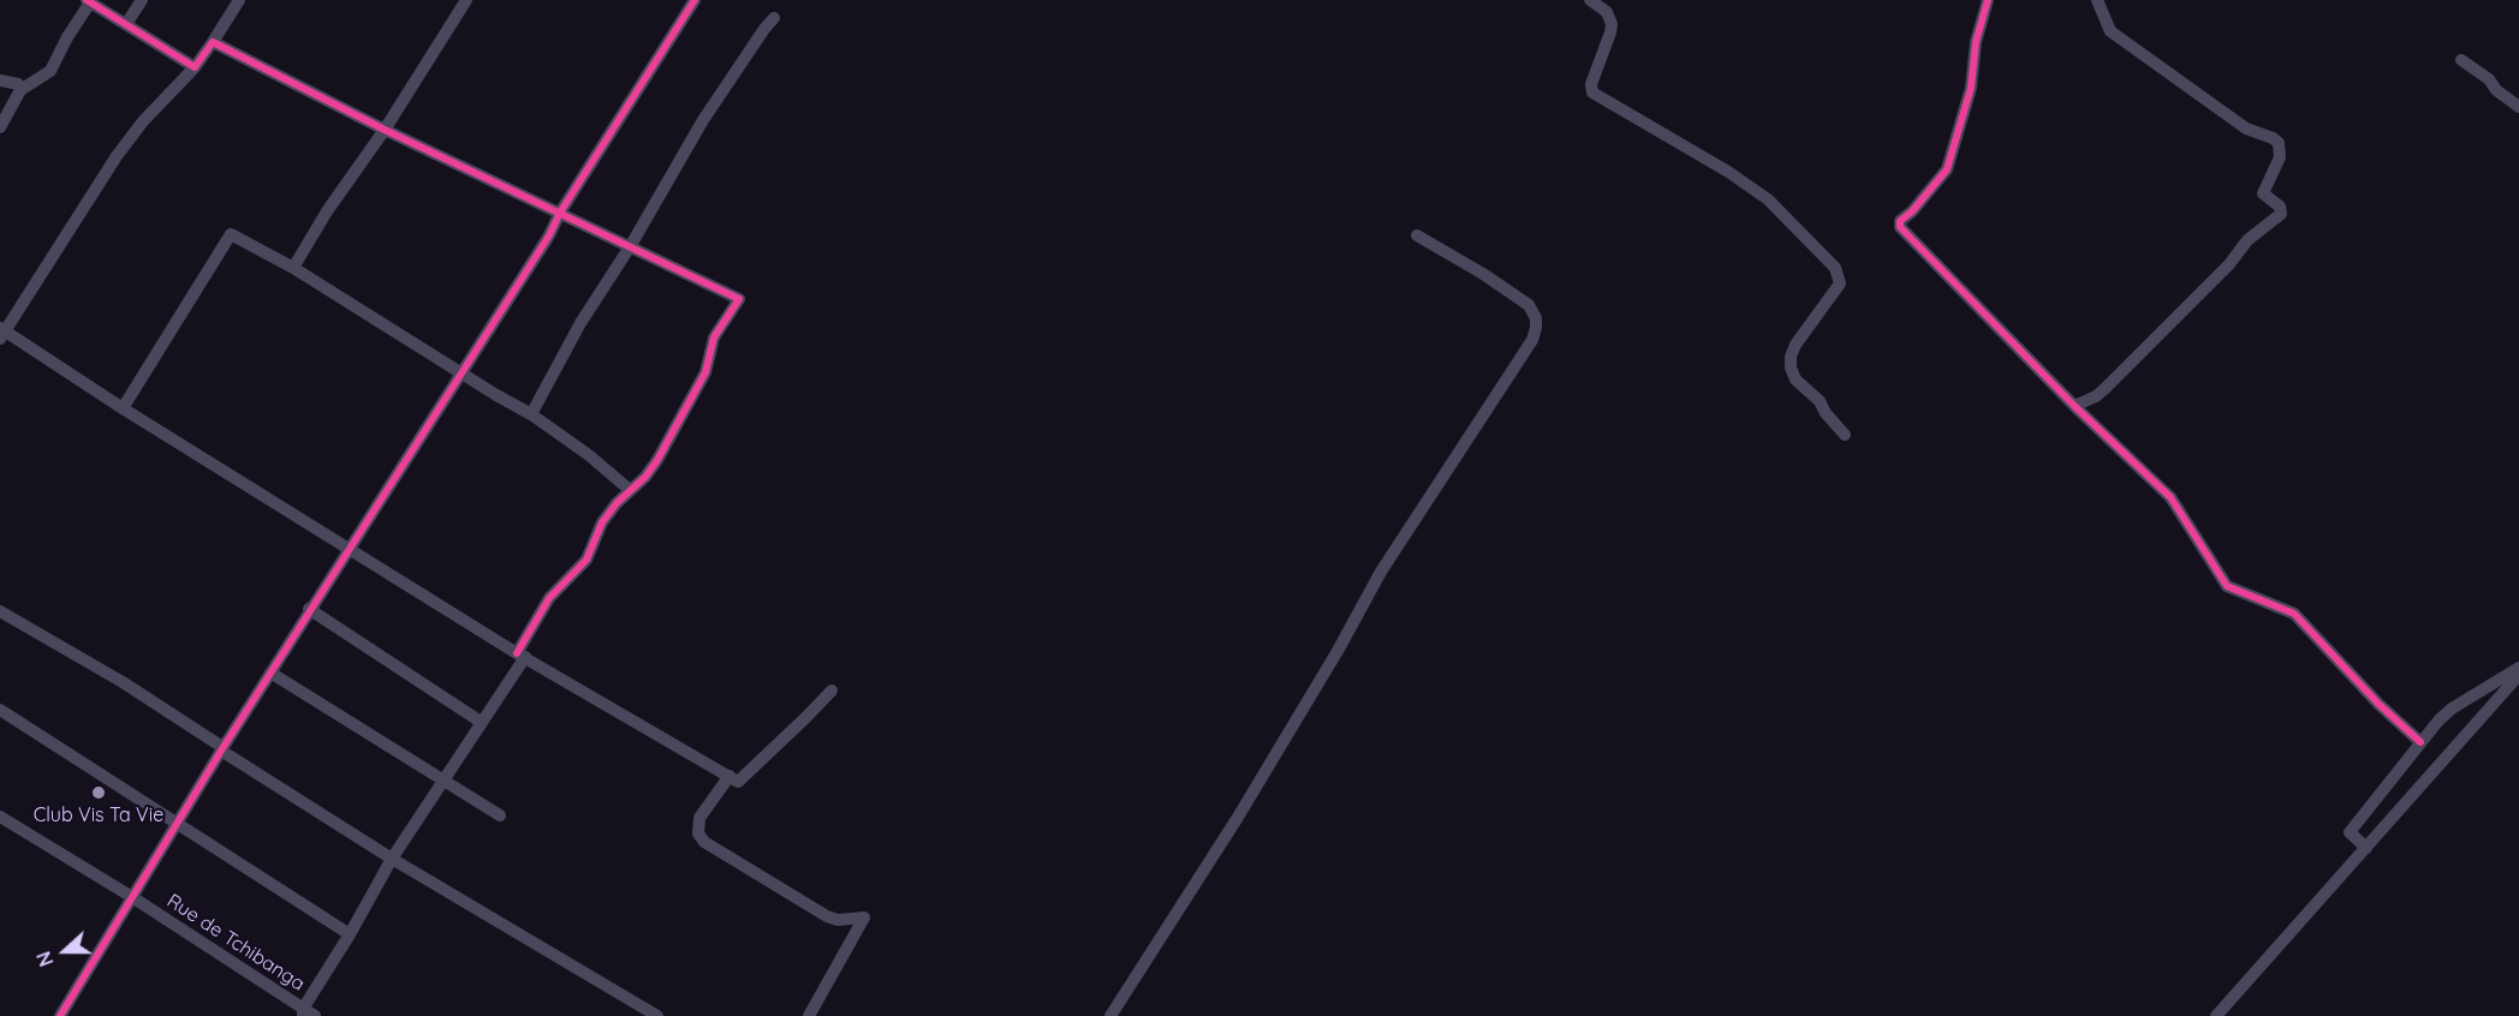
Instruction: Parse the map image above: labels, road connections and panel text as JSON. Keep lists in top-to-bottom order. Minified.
{"streets":{"street":["Rue de Tchibanga"]},"places":["Club Vis Ta Vie"],"north":"left"}
